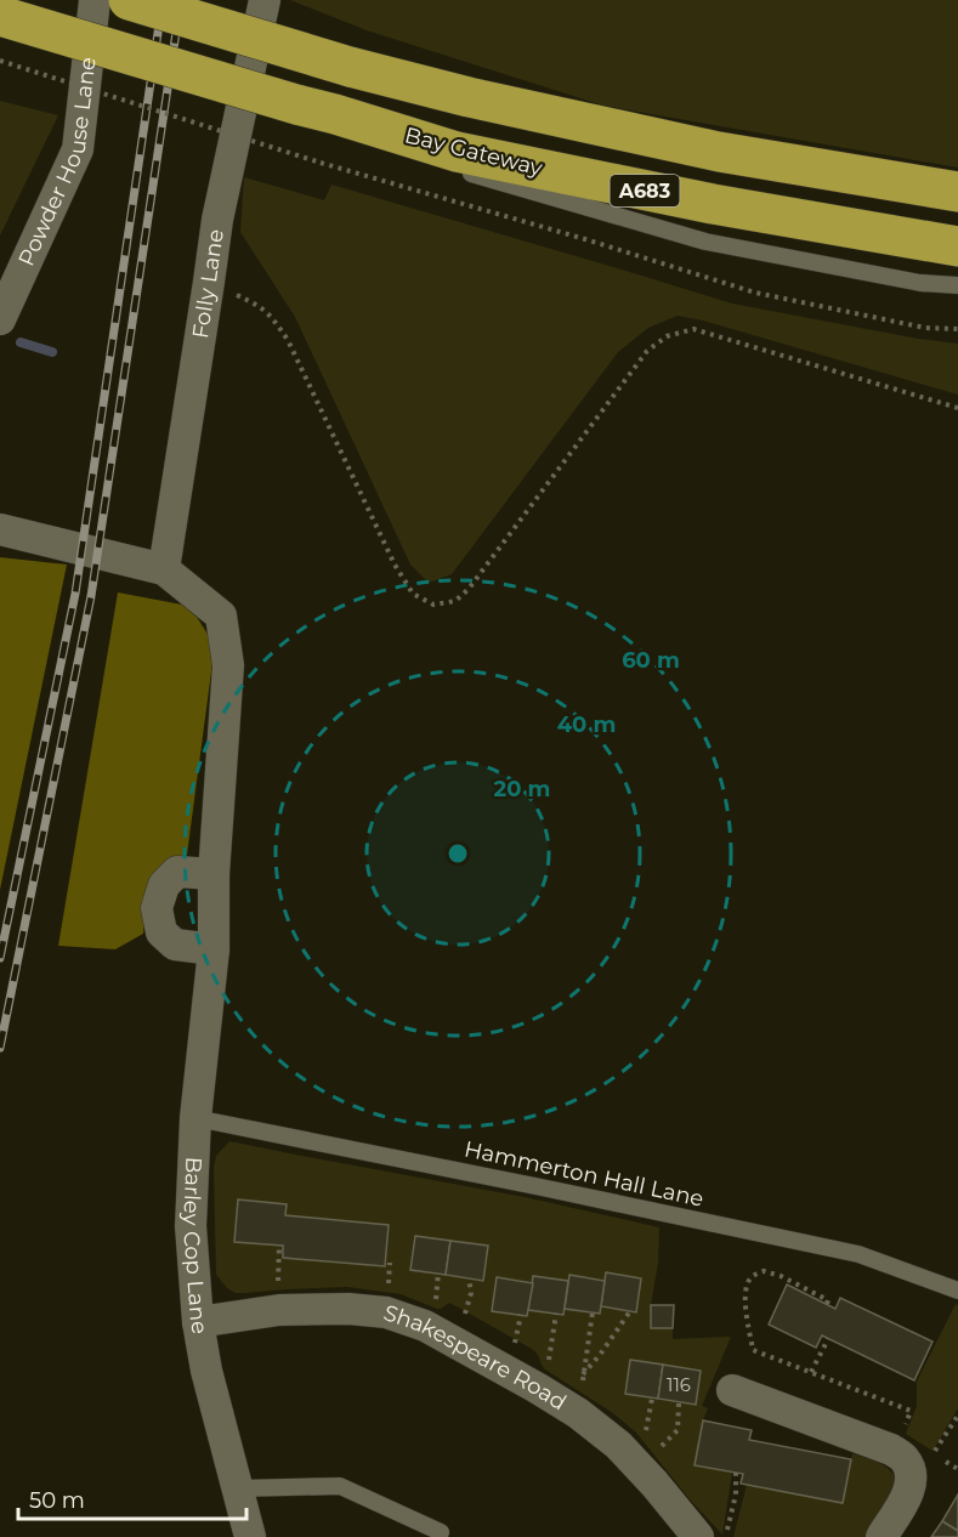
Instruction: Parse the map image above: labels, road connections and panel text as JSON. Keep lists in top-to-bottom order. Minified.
{"streets":{"highway":["Bay Gateway","A683"],"street":["Powder House Lane","Folly Lane","Barley Cop Lane","Shakespeare Road"],"lane":["Hammerton Hall Lane"]},"crossings":[["Folly Lane","Barley Cop Lane"],["Hammerton Hall Lane","Barley Cop Lane"],["Barley Cop Lane","Shakespeare Road"]],"house_numbers":["116"],"scale_bar":"50 m","rings":["60 m","40 m","20 m"]}
